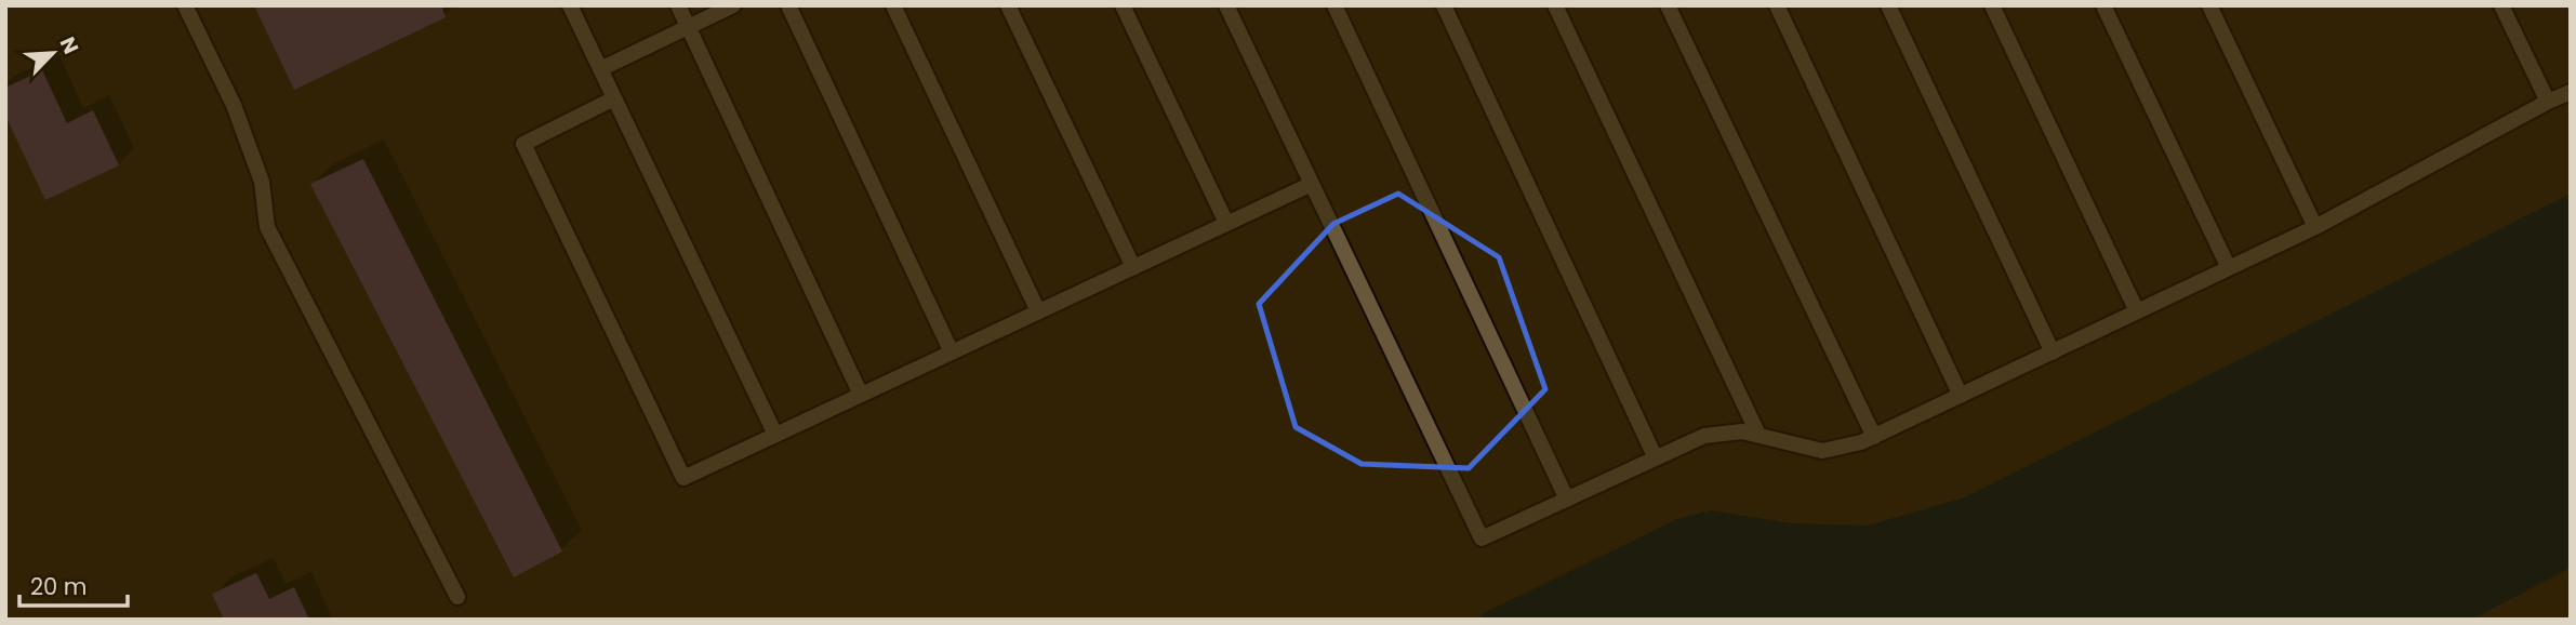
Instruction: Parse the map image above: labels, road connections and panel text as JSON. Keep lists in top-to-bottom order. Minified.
{"scale_bar":"20 m","north":"top right"}
